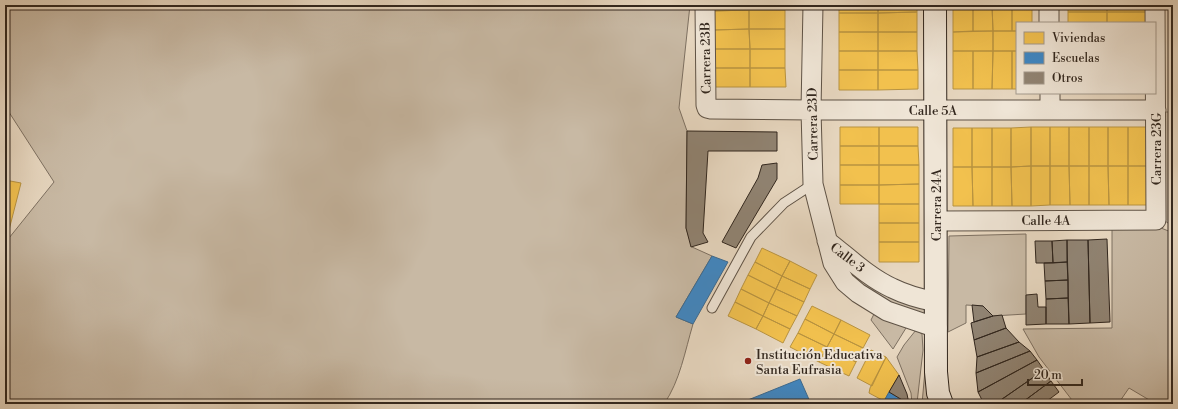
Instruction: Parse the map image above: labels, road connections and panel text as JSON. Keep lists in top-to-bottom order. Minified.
{"streets":{"street":["Carrera 23B","Calle 5A","Carrera 23D","Carrera 23G","Carrera 24A","Calle 4A","Calle 3"]},"crossings":[["Carrera 23B","Calle 5A"],["Calle 5A","Carrera 23D"],["Calle 5A","Carrera 23G"],["Calle 5A","Carrera 24A"],["Carrera 23D","Calle 3"],["Carrera 23G","Calle 4A"],["Carrera 24A","Calle 4A"],["Carrera 24A","Calle 3"]],"places":["Institución Educativa Santa Eufrasia"],"legend":["Viviendas","Escuelas","Otros"],"scale_bar":"20 m"}
